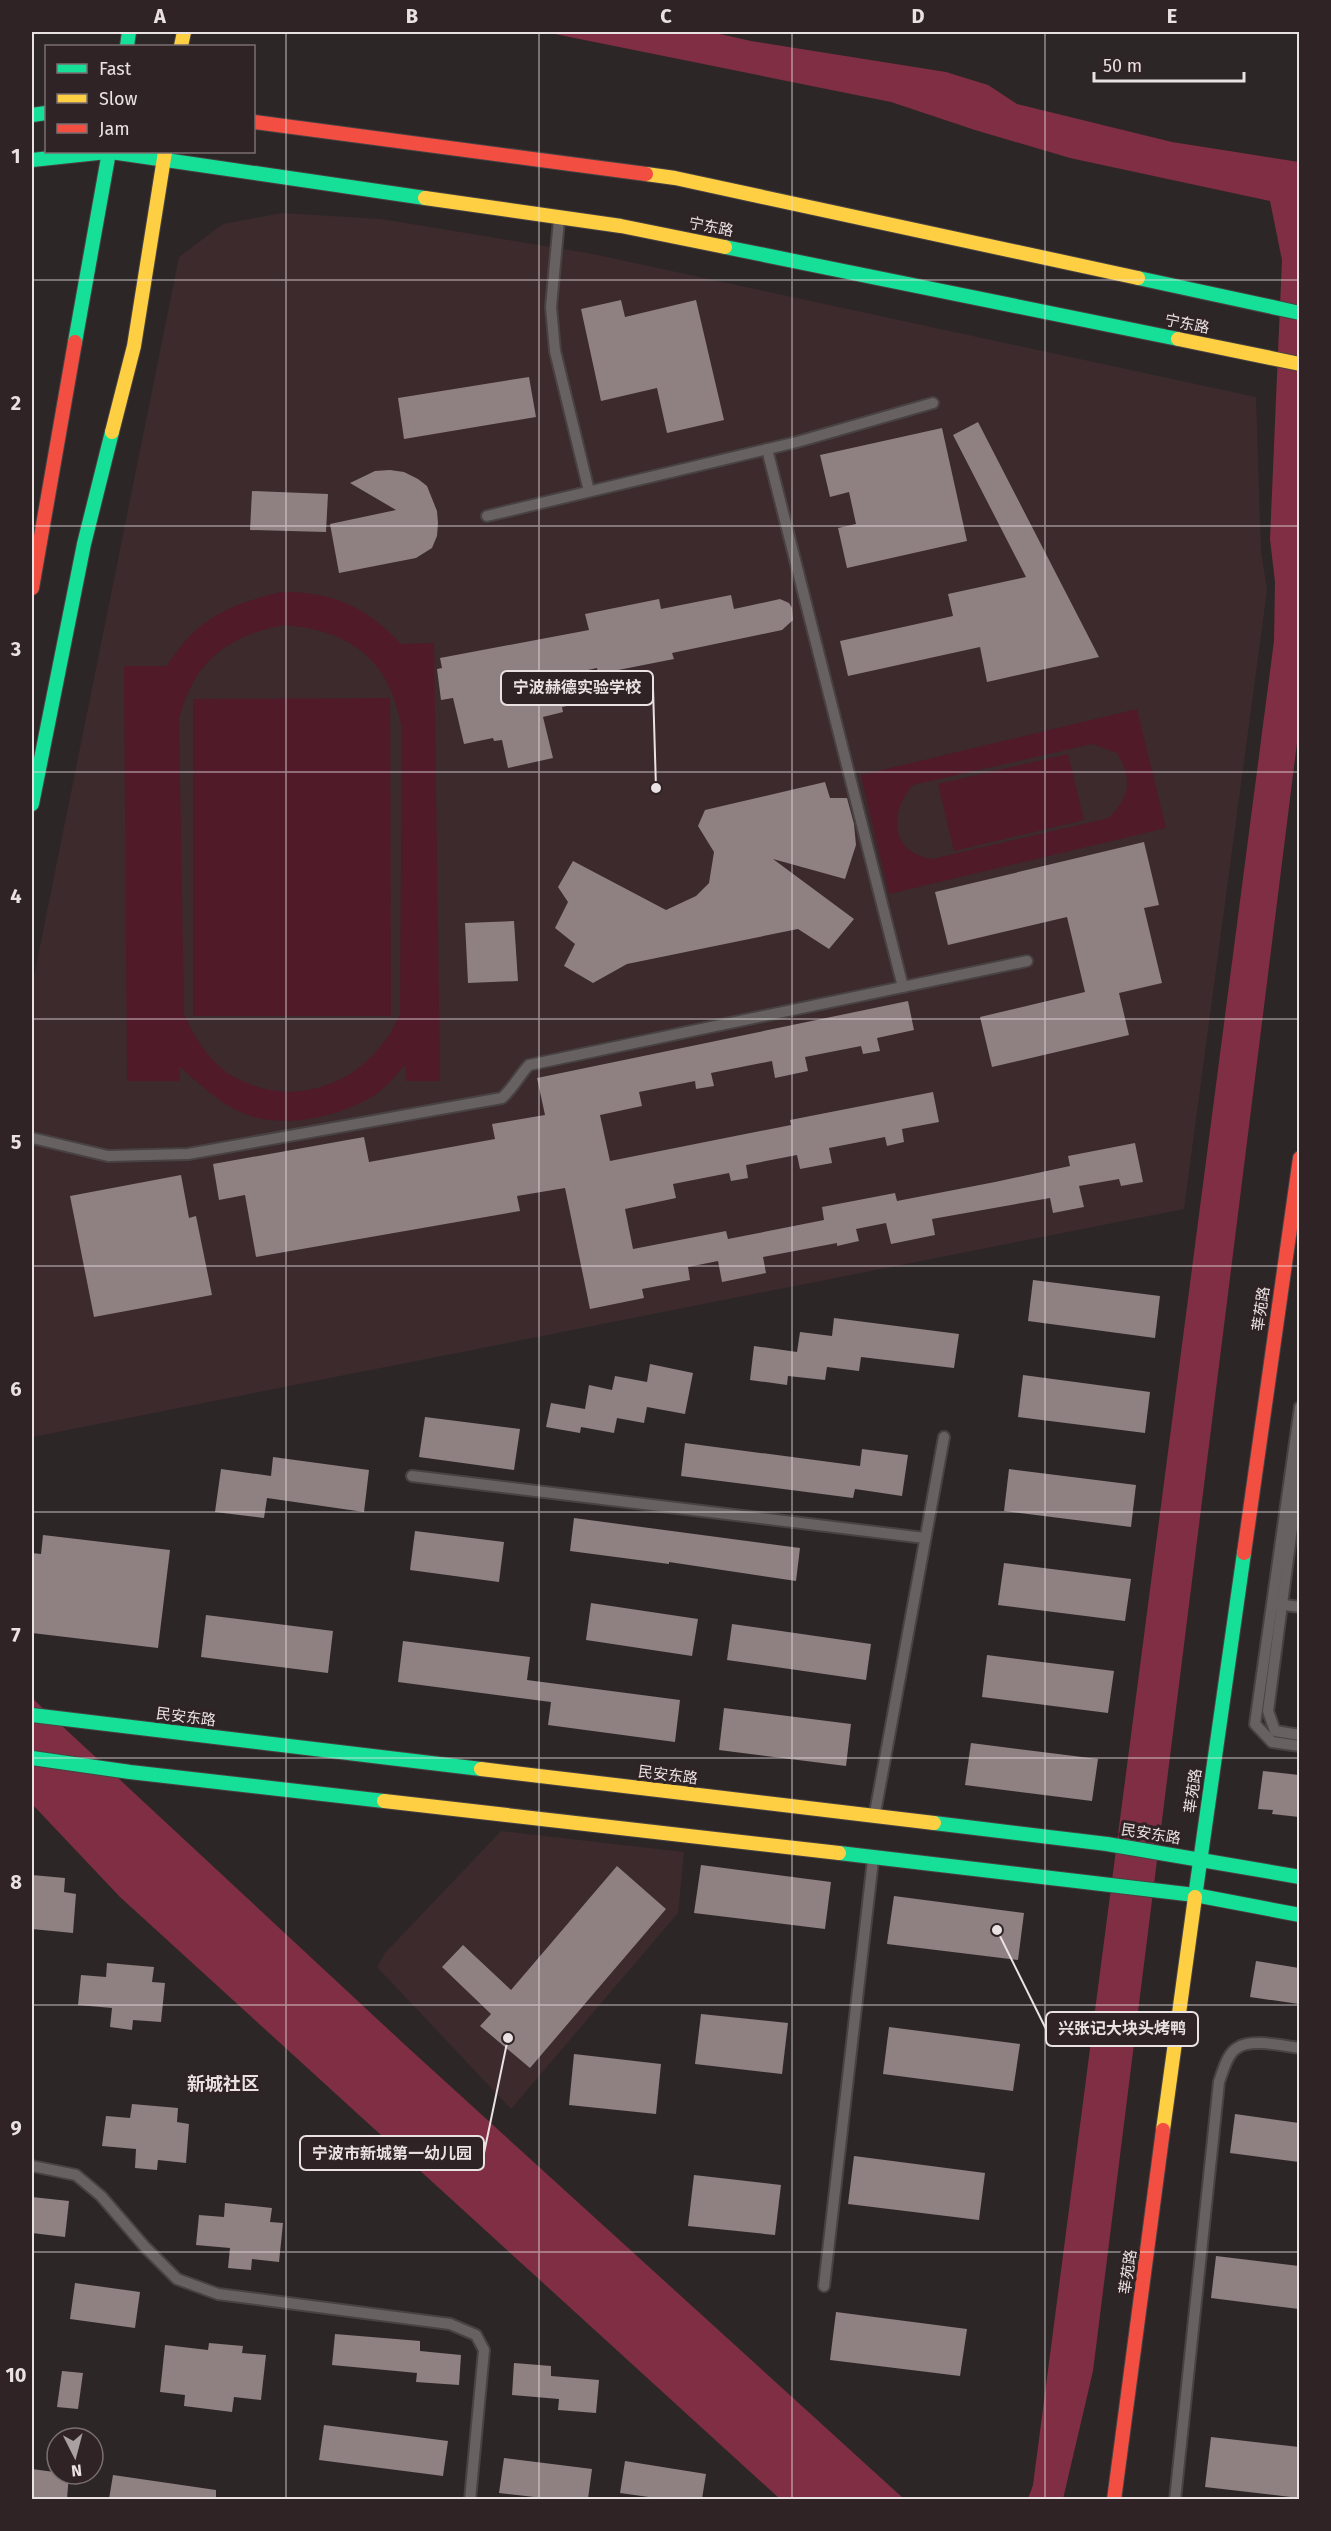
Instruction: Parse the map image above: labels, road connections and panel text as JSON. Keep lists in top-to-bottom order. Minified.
{"streets":{"main road":["宁东路","莘苑路","民安东路"]},"crossings":[["莘苑路","民安东路"]],"districts":["新城社区"],"places":["宁波赫德实验学校","兴张记大块头烤鸭","宁波市新城第一幼儿园"],"legend":["Fast","Slow","Jam"],"scale_bar":"50 m","north":"bottom","grid":{"columns":["A","B","C","D","E"],"rows":["1","2","3","4","5","6","7","8","9","10"]}}
